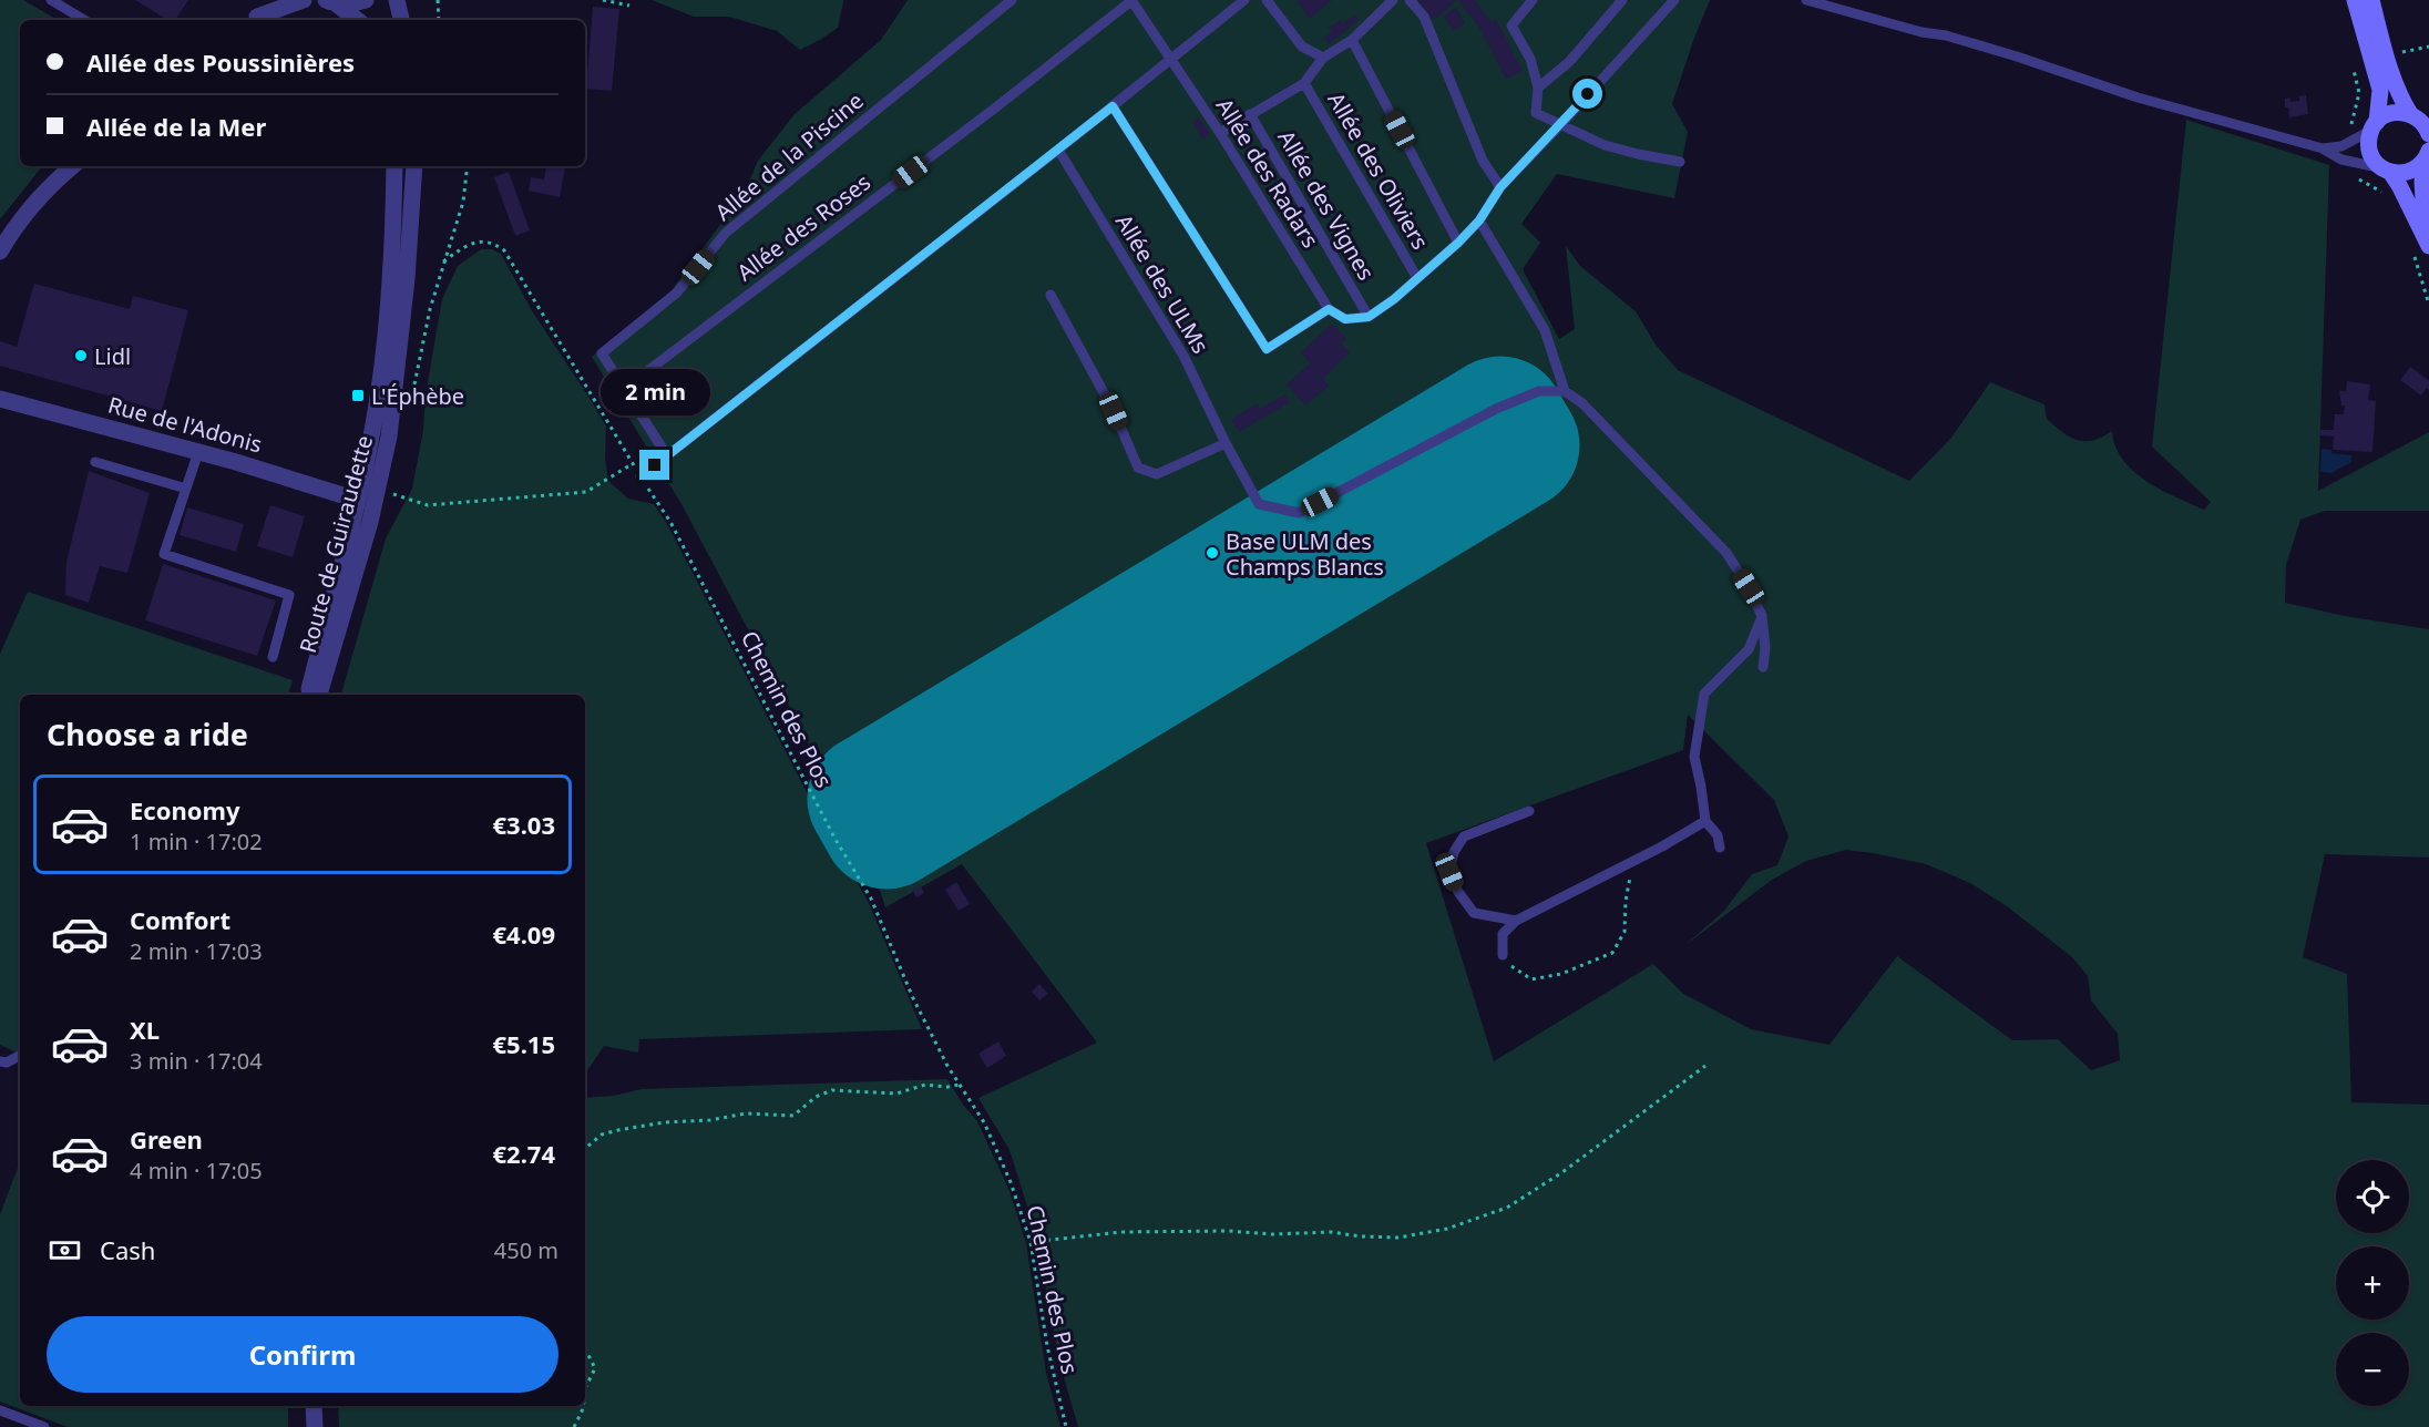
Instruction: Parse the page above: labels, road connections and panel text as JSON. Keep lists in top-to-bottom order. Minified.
{"streets":{"street":["Rue de l'Adonis","Route de Guiraudette"],"lane":["Allée de la Piscine","Allée des Oliviers","Allée des Radars","Allée des Vignes","Allée des Roses","Allée des ULMs"],"path":["Chemin des Plos"]},"crossings":[["Allée de la Piscine","Allée des Roses"],["Allée des Radars","Allée des Roses"],["Rue de l'Adonis","Route de Guiraudette"]],"places":{"other":["Lidl","Base ULM des Champs Blancs"],"transit":["L'Éphèbe"]},"page":{"banner":["Allée des Poussinières","Allée de la Mer"],"bubble":"2 min","heading":"Choose a ride","list":[{"name":"Economy","note":"1 min · 17:02","value":"€3.03"},{"name":"Comfort","note":"2 min · 17:03","value":"€4.09"},{"name":"XL","note":"3 min · 17:04","value":"€5.15"},{"name":"Green","note":"4 min · 17:05","value":"€2.74"}],"map_buttons":["+","−"],"pay":["Cash","450 m"],"buttons":"Confirm"}}
